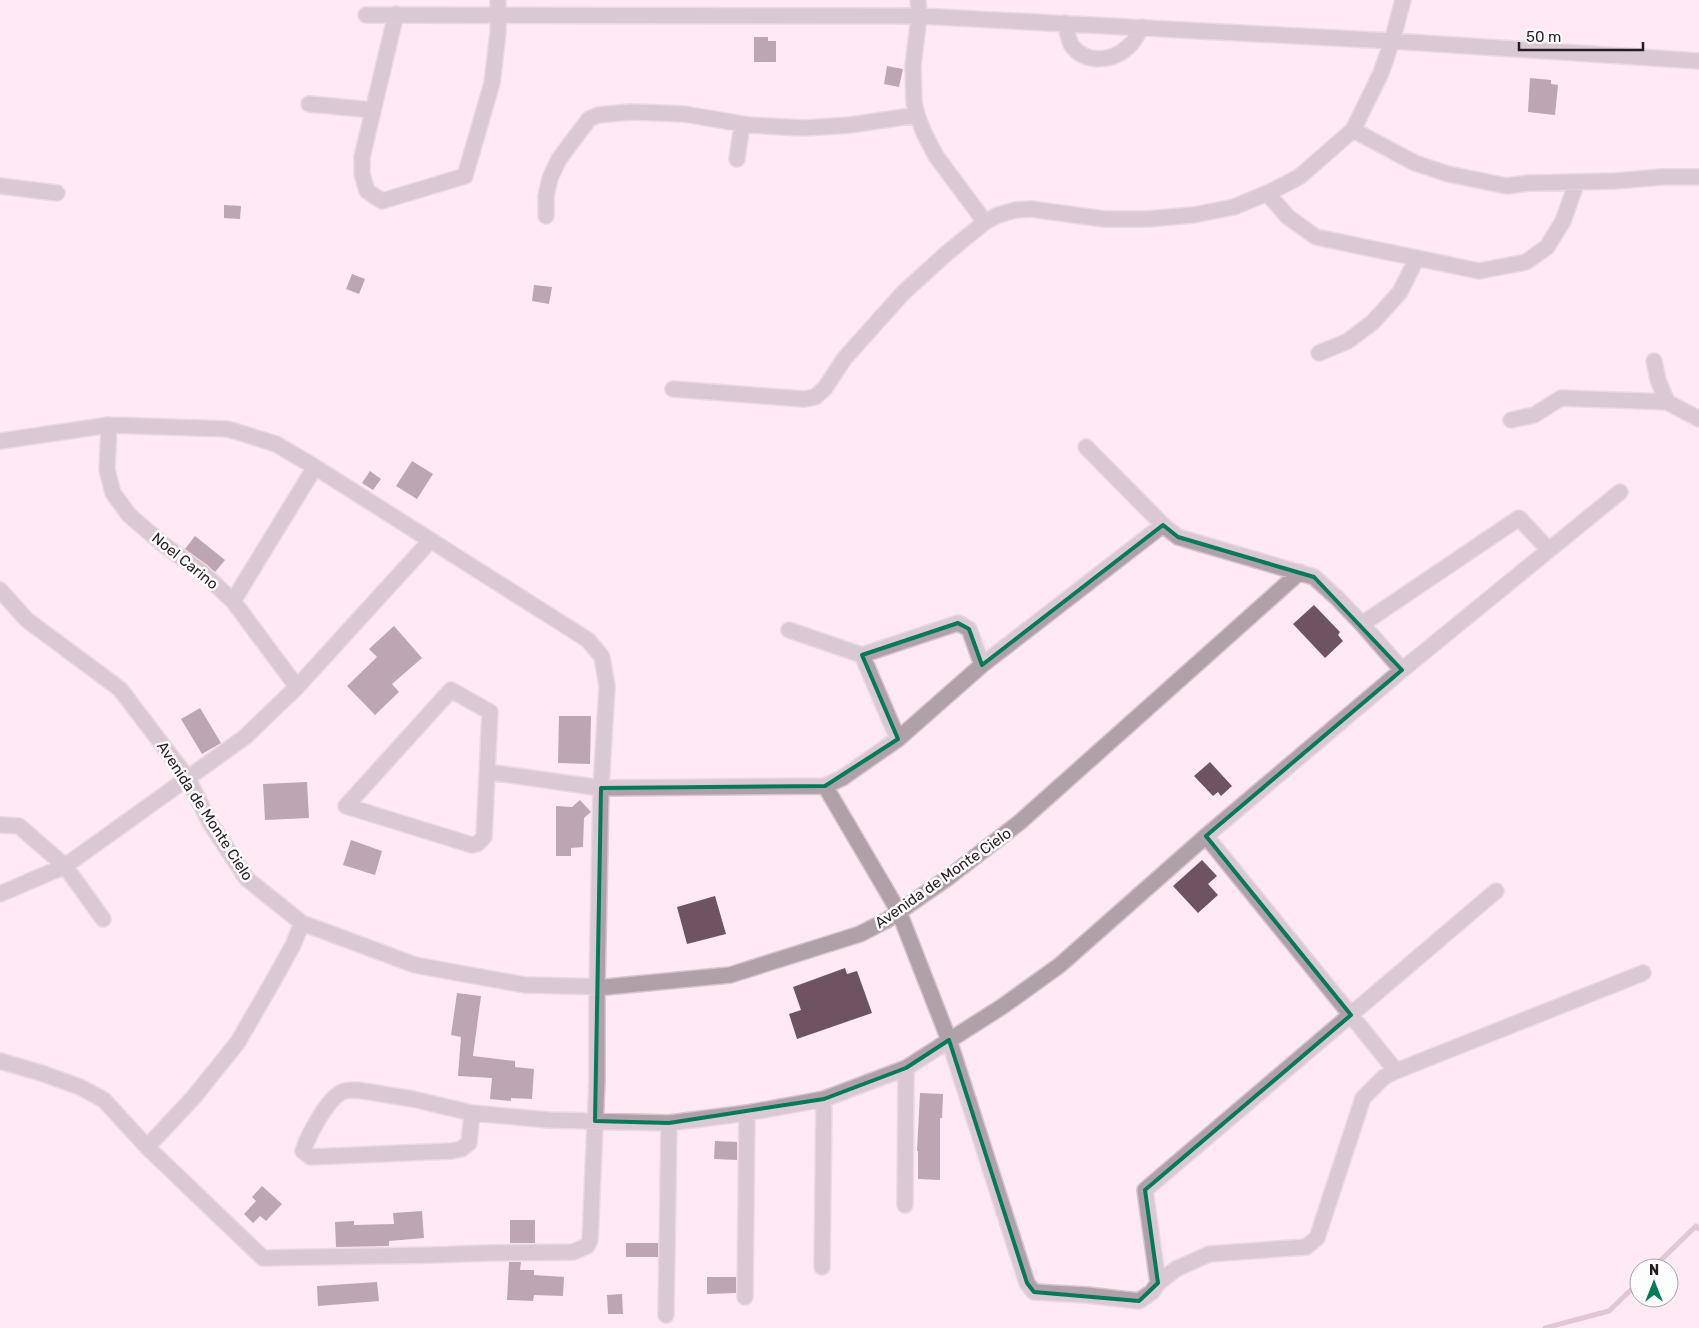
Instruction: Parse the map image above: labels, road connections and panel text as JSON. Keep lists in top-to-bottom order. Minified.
{"streets":{"street":["Noel Carino","Avenida de Monte Cielo"]},"scale_bar":"50 m","north":"top"}
